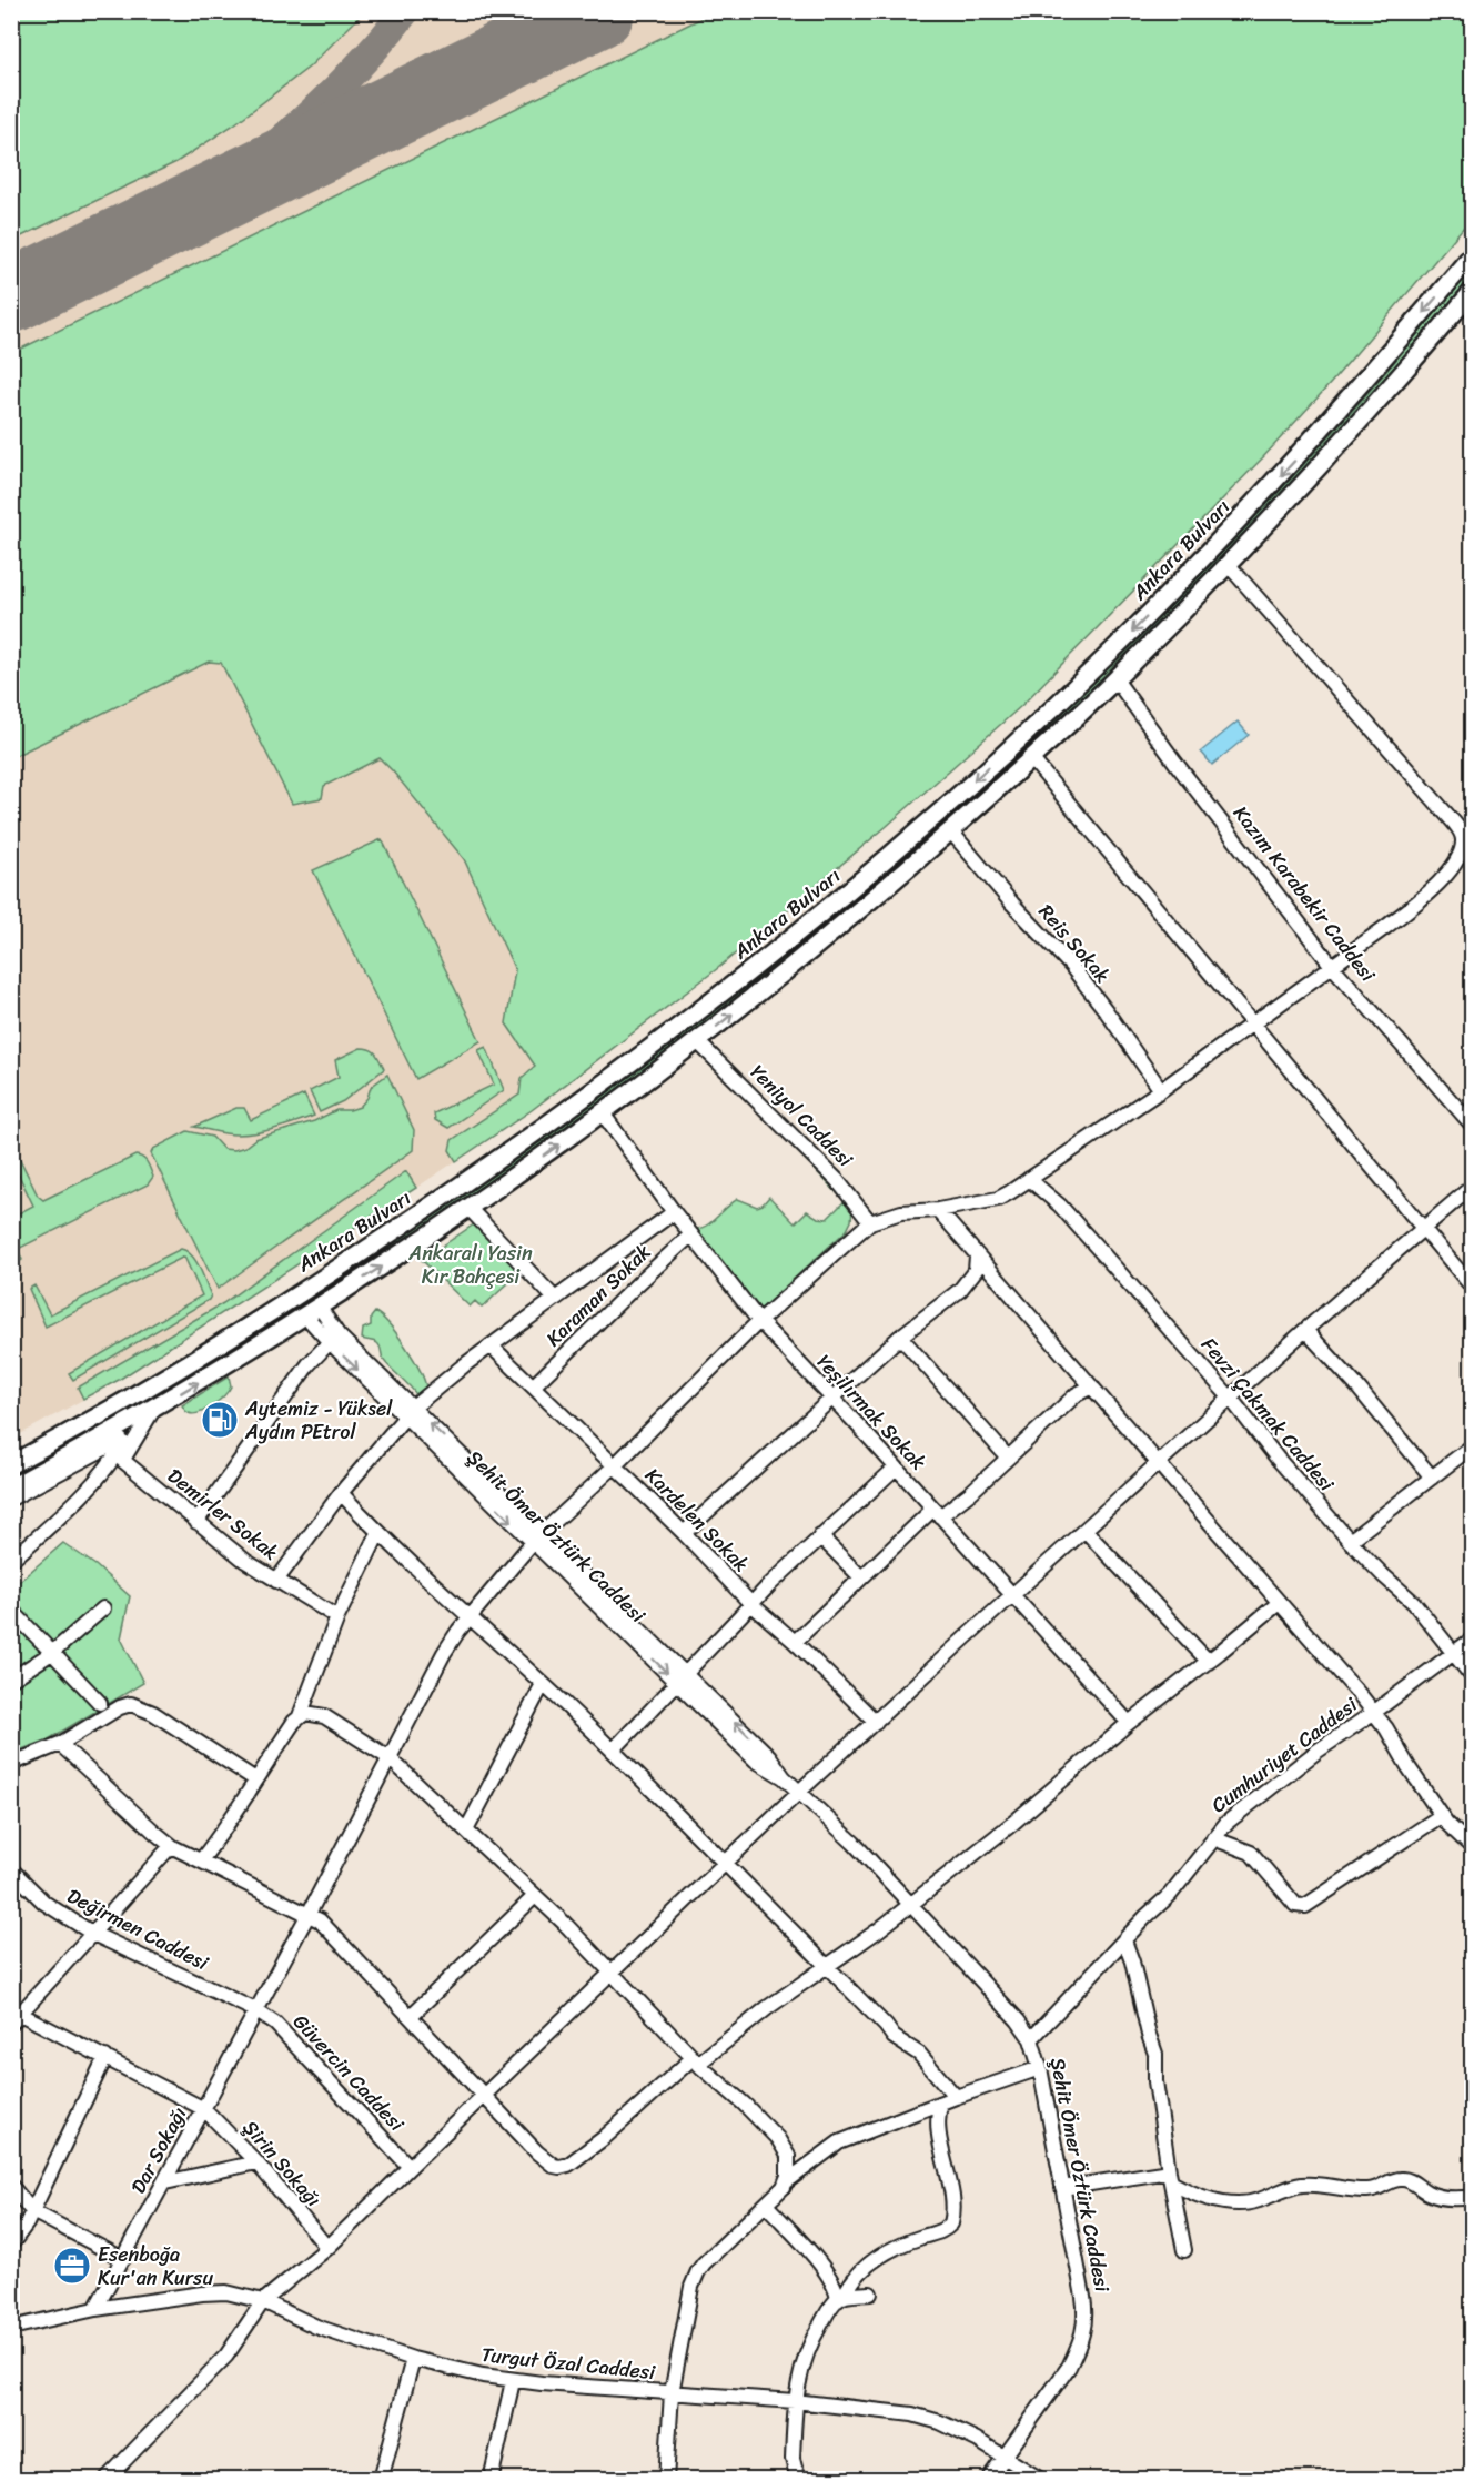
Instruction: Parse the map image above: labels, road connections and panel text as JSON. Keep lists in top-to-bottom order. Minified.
{"streets":{"main road":["Ankara Bulvarı"],"street":["Kazım Karabekir Caddesi","Reis Sokak","Yeniyol Caddesi","Karaman Sokak","Yeşilırmak Sokak","Fevzi Çakmak Caddesi","Demirler Sokak","Kardelen Sokak","Şehit Ömer Öztürk Caddesi","Cumhuriyet Caddesi","Değirmen Caddesi","Güvercin Caddesi","Dar Sokağı","Şirin Sokağı","Turgut Özal Caddesi"]},"crossings":[["Yeniyol Caddesi","Dar Sokağı"],["Karaman Sokak","Yeşilırmak Sokak"],["Karaman Sokak","Kardelen Sokak"],["Yeşilırmak Sokak","Dar Sokağı"],["Fevzi Çakmak Caddesi","Cumhuriyet Caddesi"],["Kardelen Sokak","Dar Sokağı"],["Şehit Ömer Öztürk Caddesi","Cumhuriyet Caddesi"],["Şehit Ömer Öztürk Caddesi","Dar Sokağı"],["Şehit Ömer Öztürk Caddesi","Turgut Özal Caddesi"],["Değirmen Caddesi","Güvercin Caddesi"],["Değirmen Caddesi","Dar Sokağı"],["Güvercin Caddesi","Dar Sokağı"],["Dar Sokağı","Şirin Sokağı"],["Dar Sokağı","Turgut Özal Caddesi"]],"parks":["Ankaralı Yasin Kır Bahçesi"],"places":{"fuel station":["Aytemiz - Yüksel Aydın PEtrol"],"office":["Esenboğa Kur'an Kursu"]}}
